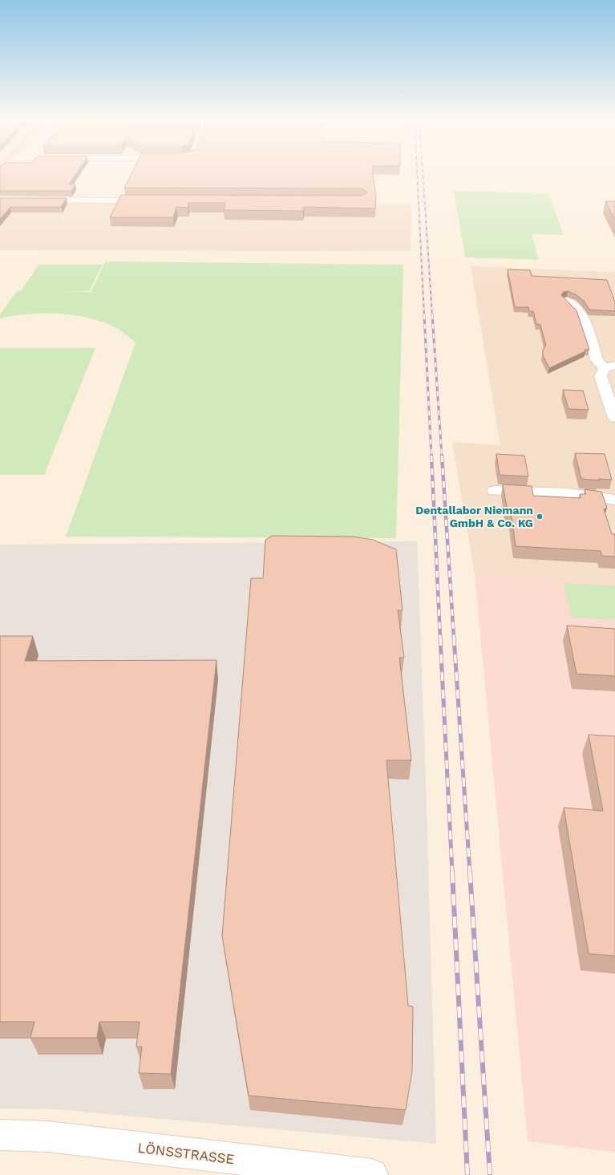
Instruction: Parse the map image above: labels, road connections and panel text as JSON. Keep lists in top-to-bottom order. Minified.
{"streets":{"street":["LÖNSSTRASSE"]},"places":["Dentallabor Niemann GmbH & Co. KG"]}
